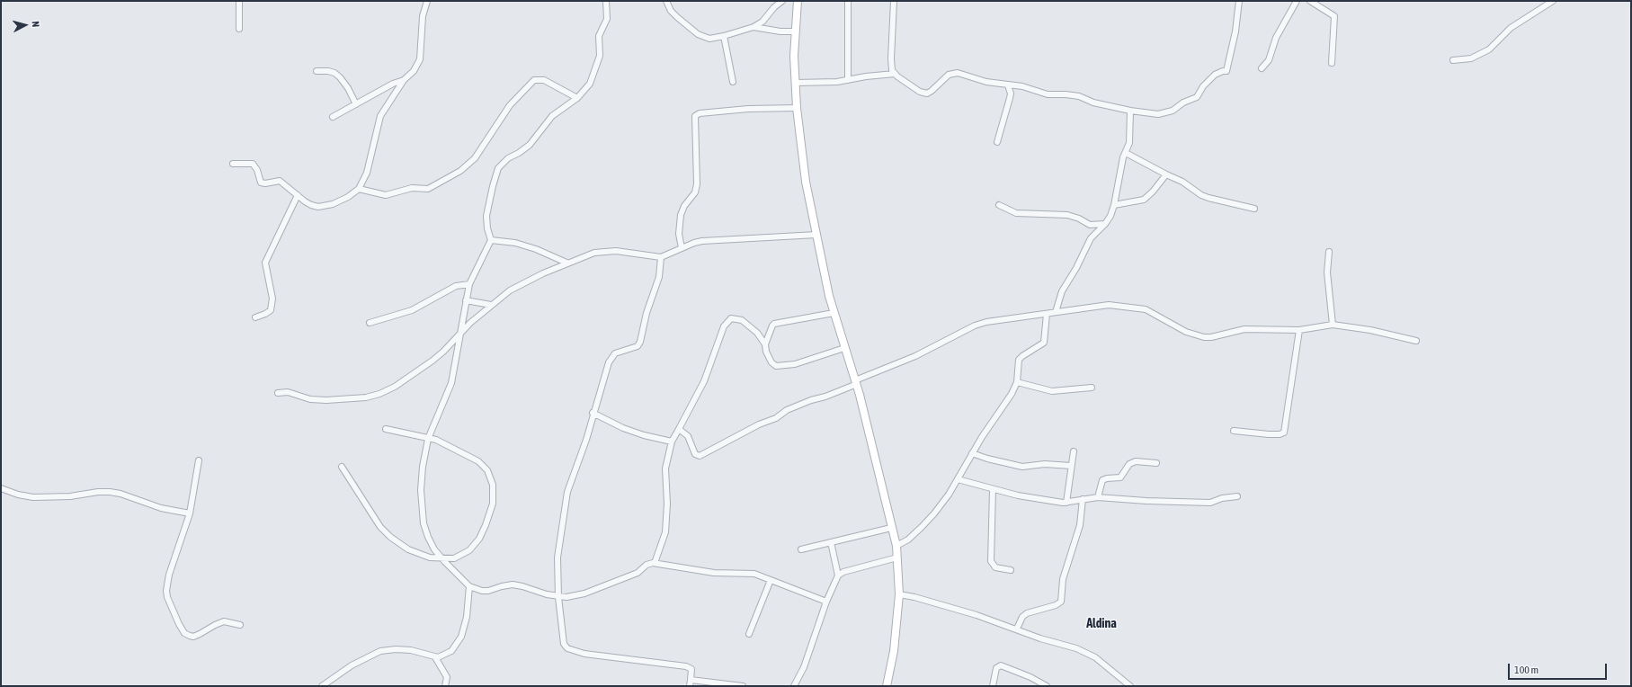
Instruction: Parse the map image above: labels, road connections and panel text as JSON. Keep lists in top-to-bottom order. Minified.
{"districts":["Aldina"],"scale_bar":"100 m","north":"right"}
